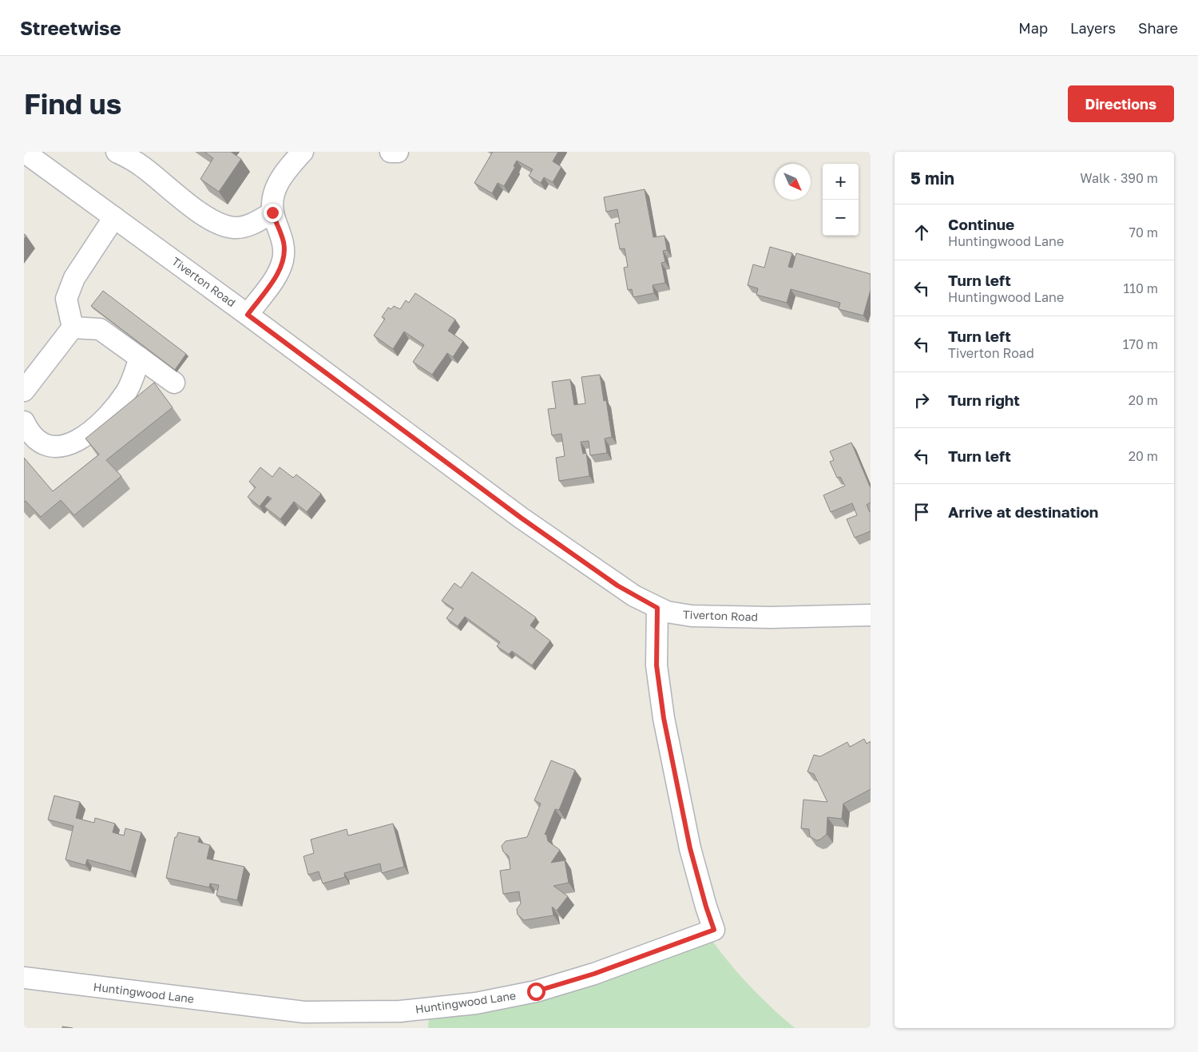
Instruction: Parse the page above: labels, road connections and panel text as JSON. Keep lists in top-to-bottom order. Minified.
{"streets":{"street":["Tiverton Road","Huntingwood Lane"]},"crossings":[["Tiverton Road","Huntingwood Lane"]],"north":"bottom right","page":{"header":"Streetwise","nav":["Map","Layers","Share"],"buttons":"Directions","title":"Find us","heading":["5 min","Walk · 390 m"],"map_buttons":["+","−"],"list":[["Continue","Huntingwood Lane","70 m"],["Turn left","Huntingwood Lane","110 m"],["Turn left","Tiverton Road","170 m"],["Turn right","20 m"],["Turn left","20 m"],"Arrive at destination"]}}
